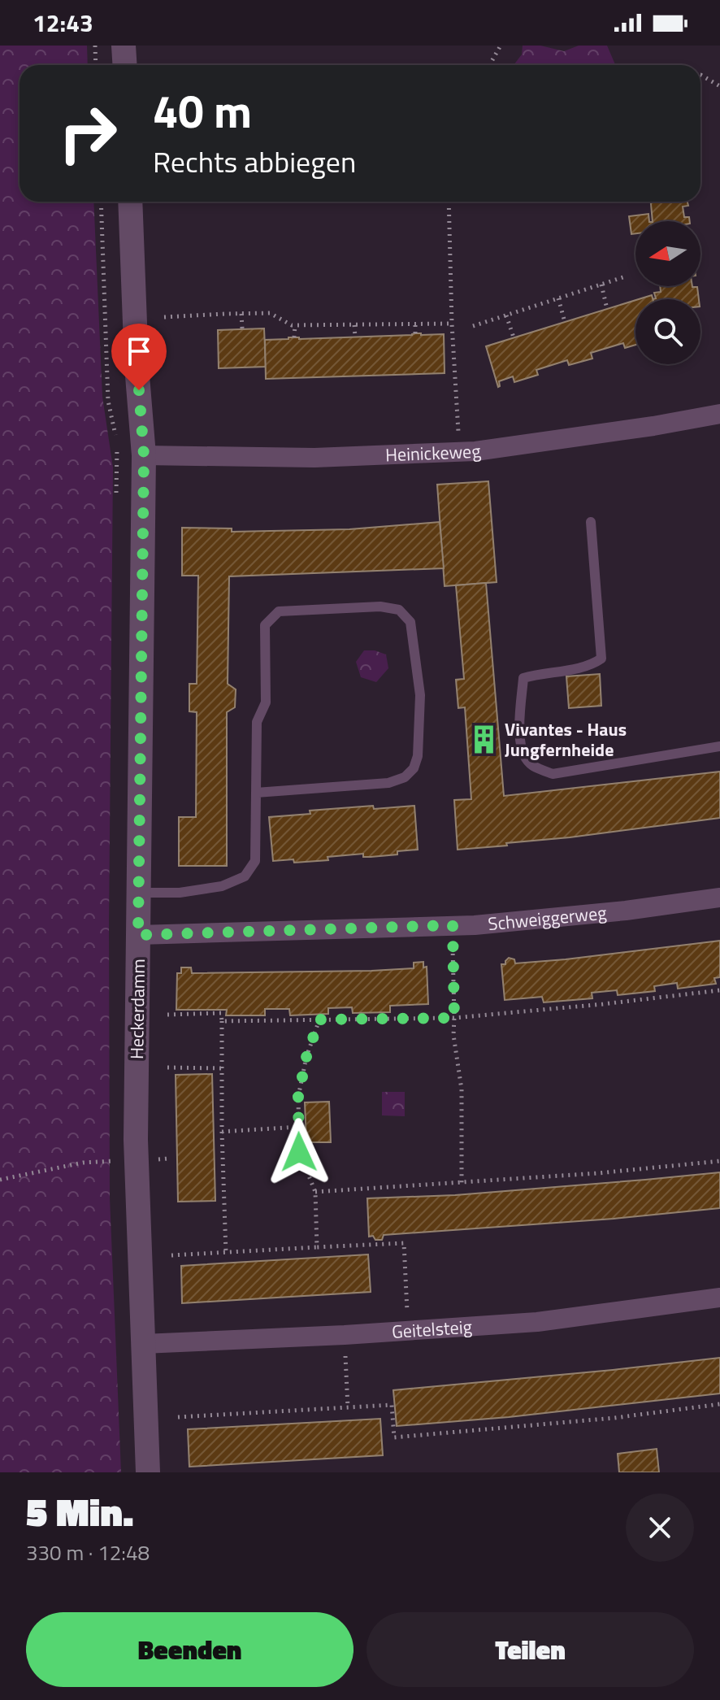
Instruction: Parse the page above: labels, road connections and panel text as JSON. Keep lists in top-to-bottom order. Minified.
{"streets":{"street":["Heinickeweg","Schweiggerweg","Heckerdamm","Geitelsteig"]},"crossings":[["Heinickeweg","Heckerdamm"],["Schweiggerweg","Heckerdamm"],["Heckerdamm","Geitelsteig"]],"places":{"building":["Vivantes - Haus Jungfernheide"]},"north":"left","page":{"status":"12:43","turn":["40 m","Rechts abbiegen"],"heading":["5 Min.","330 m · 12:48"],"buttons":["Beenden","Teilen"]}}
